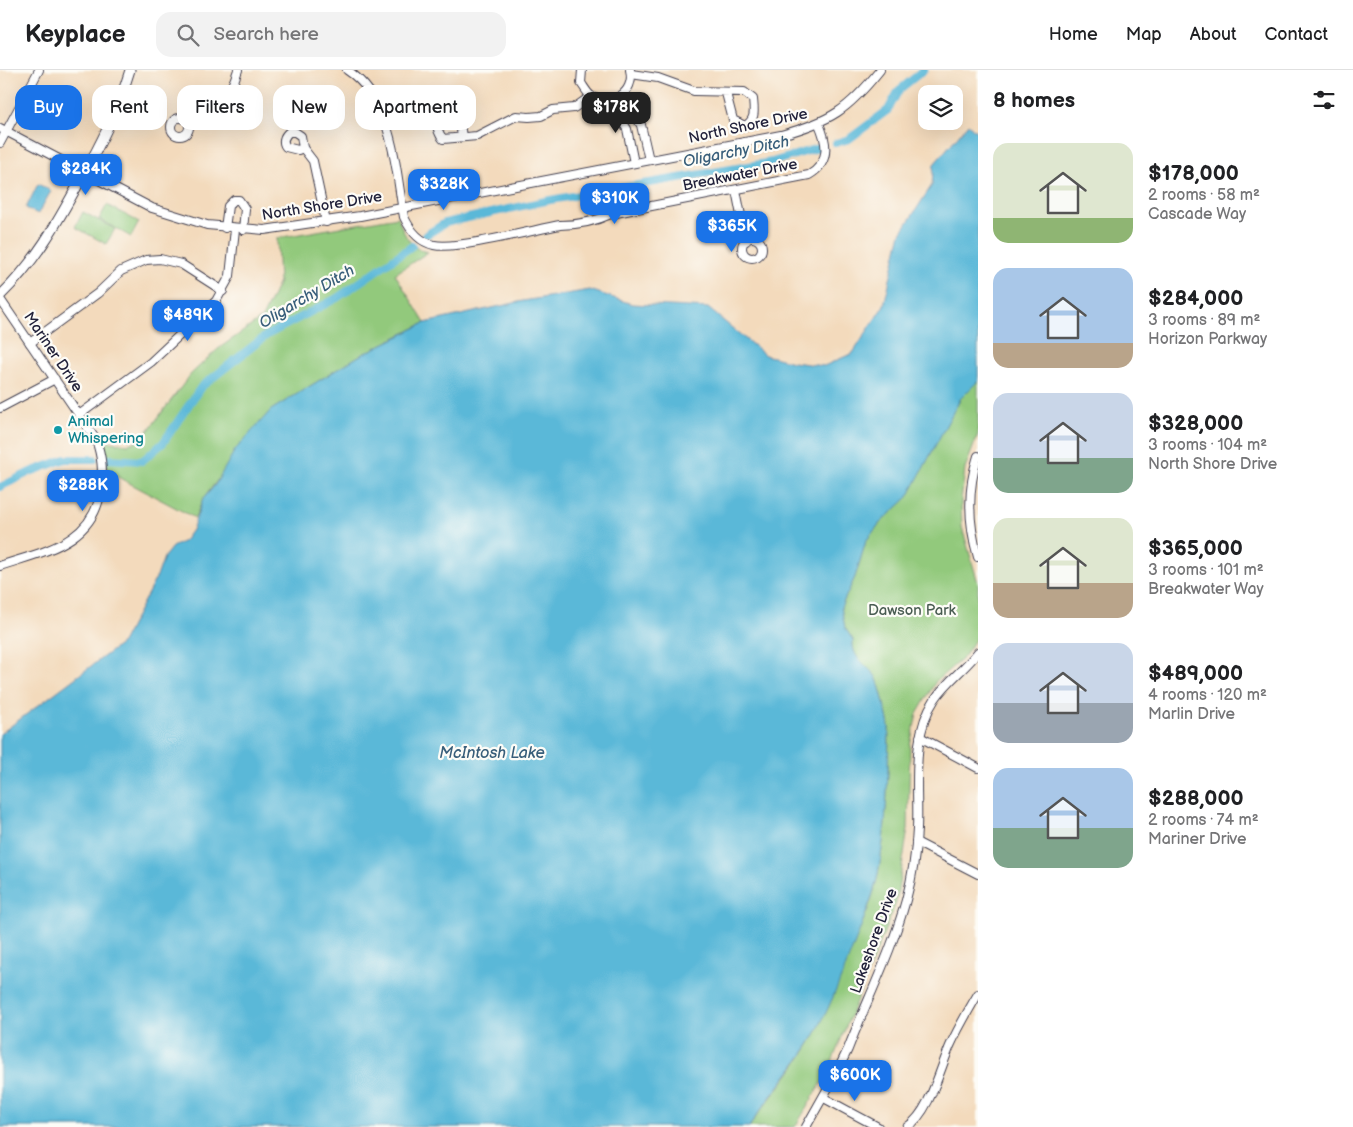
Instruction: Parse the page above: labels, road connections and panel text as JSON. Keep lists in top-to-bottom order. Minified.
{"streets":{"street":["North Shore Drive","Breakwater Drive","Mariner Drive","Lakeshore Drive"]},"crossings":[["North Shore Drive","Breakwater Drive"]],"water":["Oligarchy Ditch","McIntosh Lake"],"parks":["Dawson Park"],"places":["Animal Whispering"],"page":{"header":"Keyplace","search":"Search here","nav":["Home","Map","About","Contact"],"heading":"8 homes","chip":["Buy","Rent","Filters","New","Apartment"],"price":["$178K","$284K","$328K","$310K","$365K","$489K","$288K","$600K"],"list":[{"name":"$178,000","note":"2 rooms · 58 m² · Cascade Way"},{"name":"$284,000","note":"3 rooms · 89 m² · Horizon Parkway"},{"name":"$328,000","note":"3 rooms · 104 m² · North Shore Drive"},{"name":"$365,000","note":"3 rooms · 101 m² · Breakwater Way"},{"name":"$489,000","note":"4 rooms · 120 m² · Marlin Drive"},{"name":"$288,000","note":"2 rooms · 74 m² · Mariner Drive"}]}}
